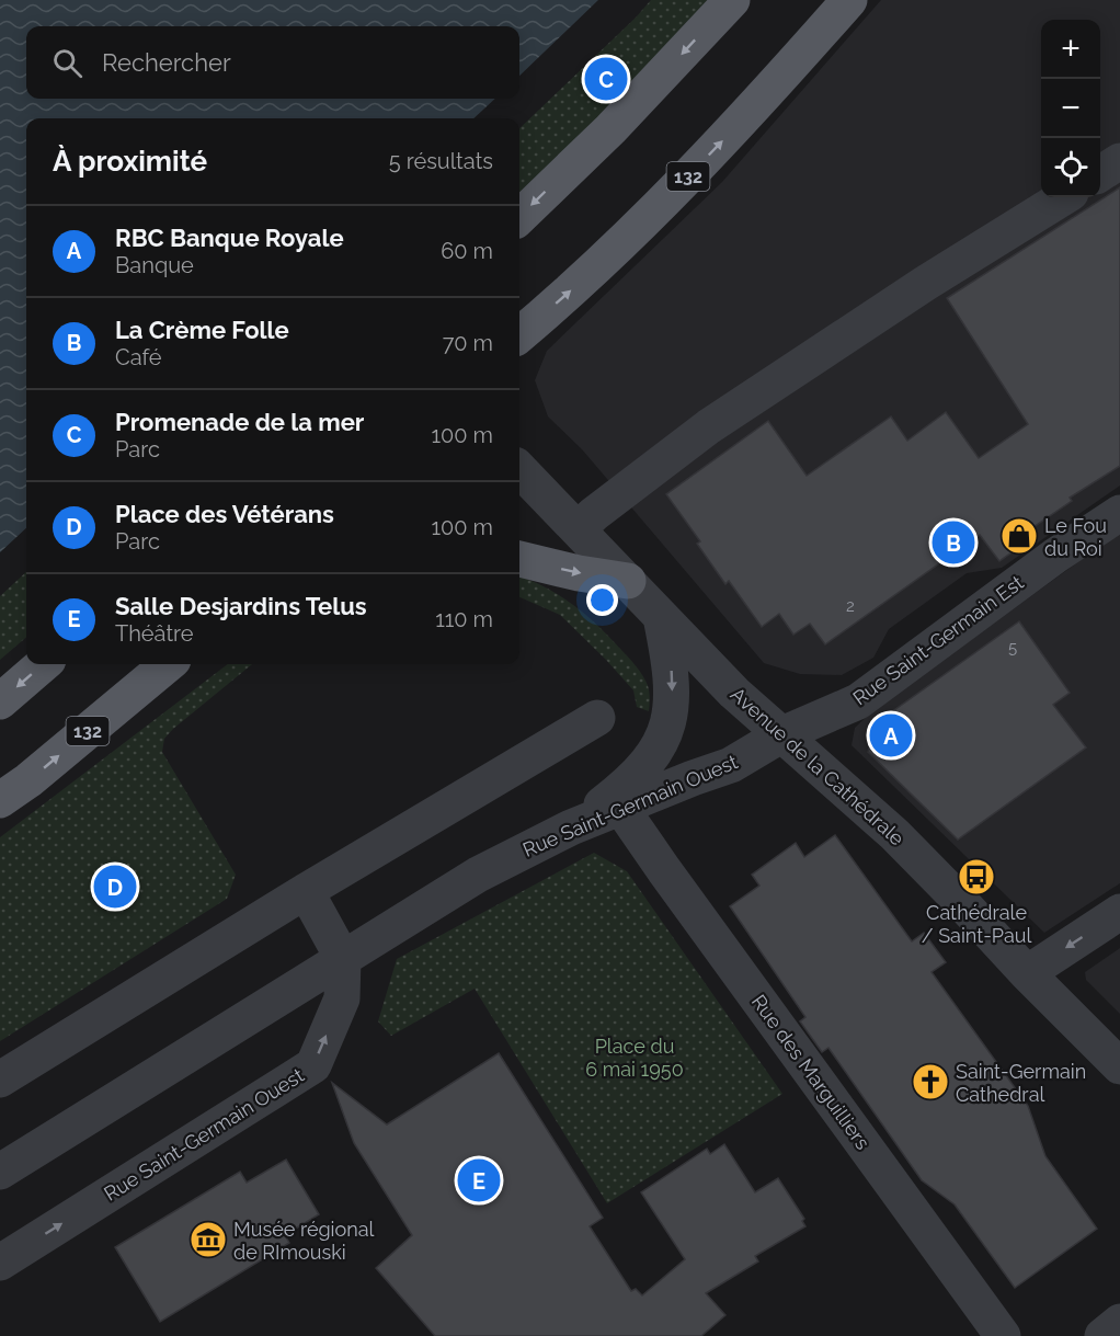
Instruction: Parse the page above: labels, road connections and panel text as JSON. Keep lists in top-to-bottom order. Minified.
{"streets":{"main road":["132"],"street":["Rue Saint-Germain Est","Avenue de la Cathédrale","Rue Saint-Germain Ouest","Rue des Marguilliers"]},"crossings":[["Rue Saint-Germain Est","Avenue de la Cathédrale"],["Rue Saint-Germain Est","Rue Saint-Germain Ouest"],["Avenue de la Cathédrale","Rue Saint-Germain Ouest"],["Rue Saint-Germain Ouest","Rue des Marguilliers"]],"parks":["Place du 6 mai 1950"],"places":{"shop":["Le Fou du Roi"],"bus stop":["Cathédrale / Saint-Paul"],"church":["Saint-Germain Cathedral"],"museum":["Musée régional de RImouski"]},"house_numbers":["2","5"],"page":{"map_buttons":["+","−"],"search":"Rechercher","pins":["C","B","A","D","E"],"heading":["À proximité","5 résultats"],"list":[{"mark":"A","name":"RBC Banque Royale","note":"Banque","value":"60 m"},{"mark":"B","name":"La Crème Folle","note":"Café","value":"70 m"},{"mark":"C","name":"Promenade de la mer","note":"Parc","value":"100 m"},{"mark":"D","name":"Place des Vétérans","note":"Parc","value":"100 m"},{"mark":"E","name":"Salle Desjardins Telus","note":"Théâtre","value":"110 m"}]}}
